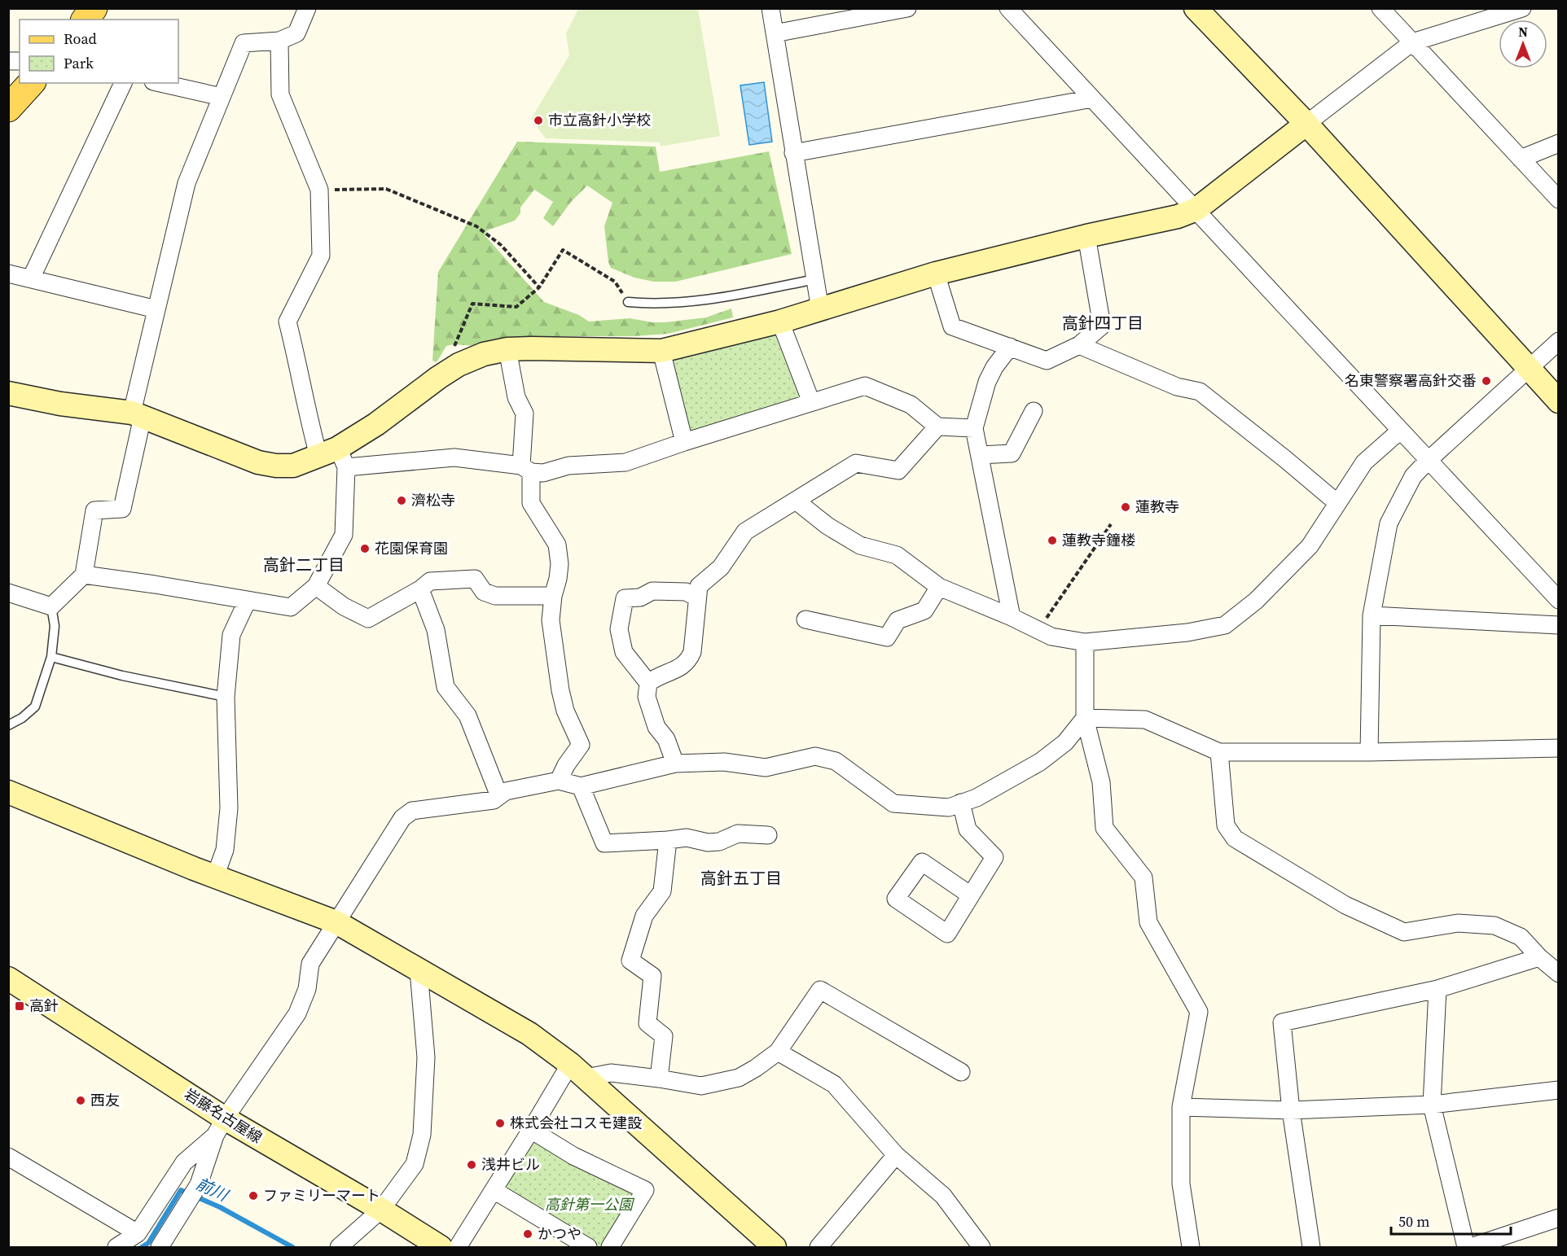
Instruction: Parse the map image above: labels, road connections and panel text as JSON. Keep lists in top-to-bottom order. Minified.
{"streets":{"street":["岩藤名古屋線"]},"districts":["高針四丁目","高針二丁目","高針五丁目"],"water":["前川"],"parks":["高針第一公園"],"places":{"other":["市立高針小学校","名東警察署高針交番","濟松寺","蓮教寺","蓮教寺鐘楼","花園保育園","西友","株式会社コスモ建設","浅井ビル","ファミリーマート","かつや"],"transit":["高針"]},"legend":["Road","Park"],"scale_bar":"50 m","north":"top"}
